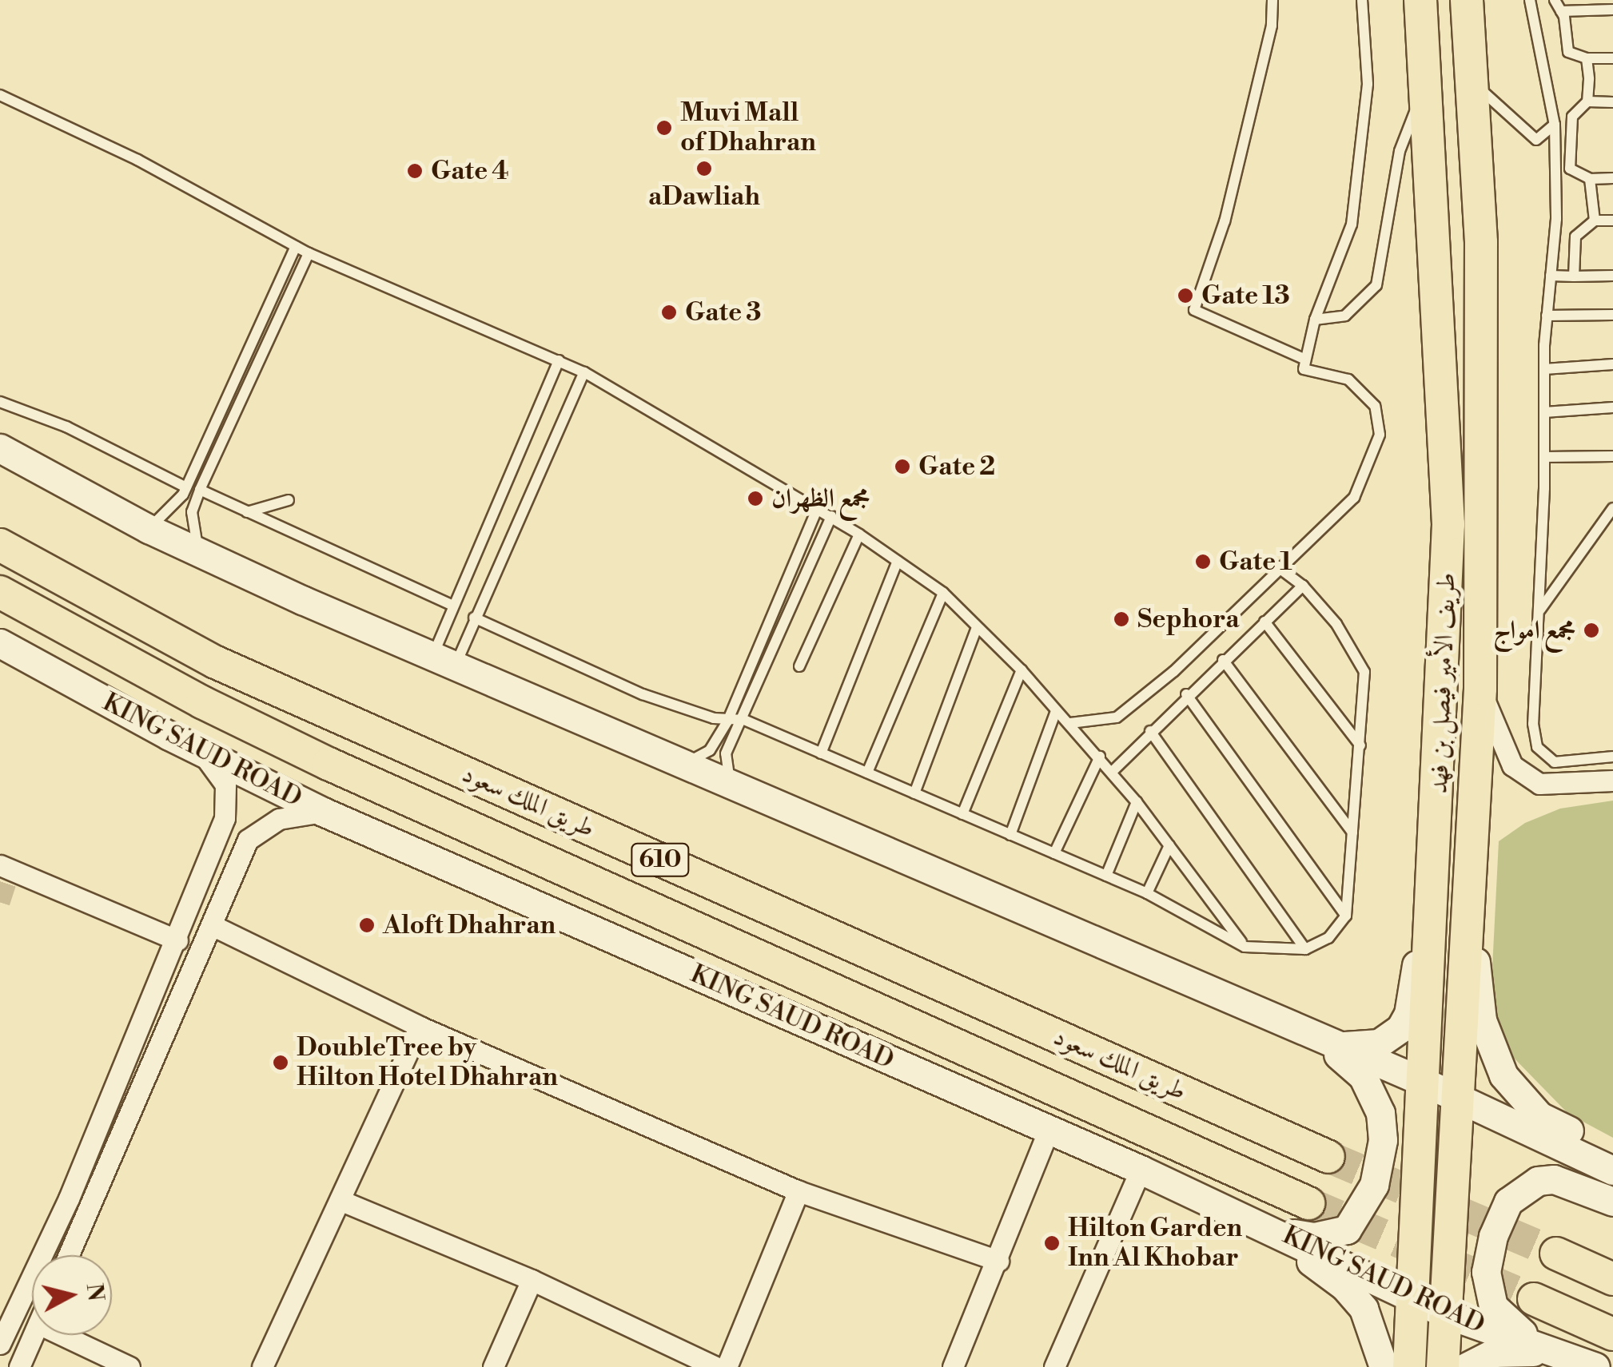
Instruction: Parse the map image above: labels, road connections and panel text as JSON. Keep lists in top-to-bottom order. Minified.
{"streets":{"main road":["طريف الأمير فيصل بن فهد","KING SAUD ROAD","طريق الملك سعود","610"]},"crossings":[["طريف الأمير فيصل بن فهد","KING SAUD ROAD"]],"places":["Muvi Mall of Dhahran","aDawliah","Gate 4","Gate 13","Gate 3","Gate 2","مجمع الظهران","Gate 1","Sephora","مجمع امواج","Aloft Dhahran","DoubleTree by Hilton Hotel Dhahran","Hilton Garden Inn Al Khobar"],"north":"right"}
